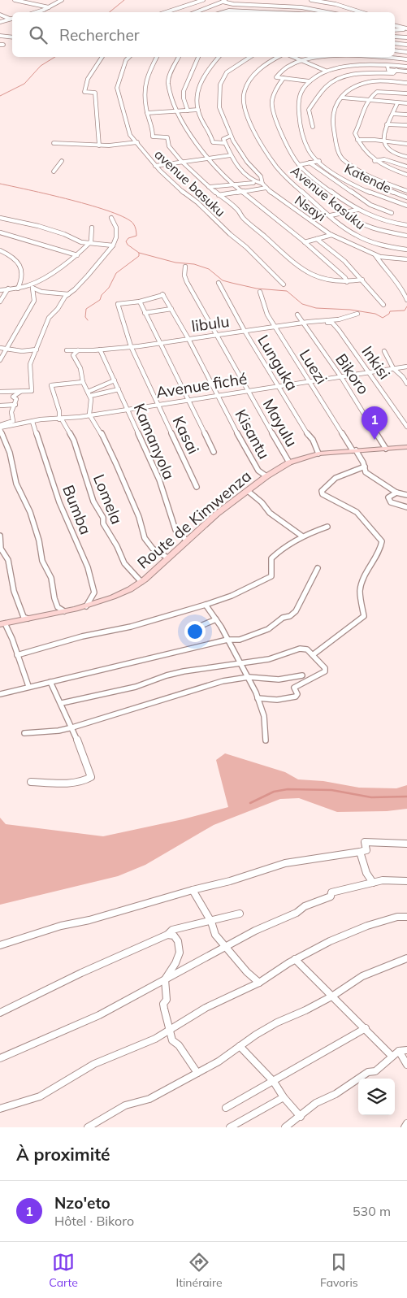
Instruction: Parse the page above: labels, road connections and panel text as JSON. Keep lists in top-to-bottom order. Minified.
{"streets":{"street":["Katende","avenue basuku","Avenue kasuku","Nsayi","libulu","Lunguka","Inkisi","Luezi","Bikoro","Avenue fiché","Mayulu","Kisantu","Kasai","Kamanyola","Lomela","Bumba","Route de Kimwenza"]},"crossings":[["libulu","Lunguka"],["libulu","Inkisi"],["libulu","Luezi"],["libulu","Bikoro"],["libulu","Mayulu"],["libulu","Kisantu"],["libulu","Kasai"],["libulu","Kamanyola"],["Lunguka","Avenue fiché"],["Lunguka","Route de Kimwenza"],["Inkisi","Avenue fiché"],["Luezi","Avenue fiché"],["Luezi","Route de Kimwenza"],["Bikoro","Avenue fiché"],["Bikoro","Route de Kimwenza"],["Avenue fiché","Mayulu"],["Avenue fiché","Kisantu"],["Avenue fiché","Kasai"],["Avenue fiché","Kamanyola"],["Avenue fiché","Lomela"],["Avenue fiché","Bumba"],["Mayulu","Route de Kimwenza"],["Kisantu","Kasai"],["Kisantu","Route de Kimwenza"],["Kamanyola","Route de Kimwenza"],["Lomela","Route de Kimwenza"],["Bumba","Route de Kimwenza"]],"page":{"search":"Rechercher","pins":"1","heading":"À proximité","list":[{"mark":"1","name":"Nzo'eto","note":"Hôtel · Bikoro","value":"530 m"}],"nav":["Carte","Itinéraire","Favoris"]}}
